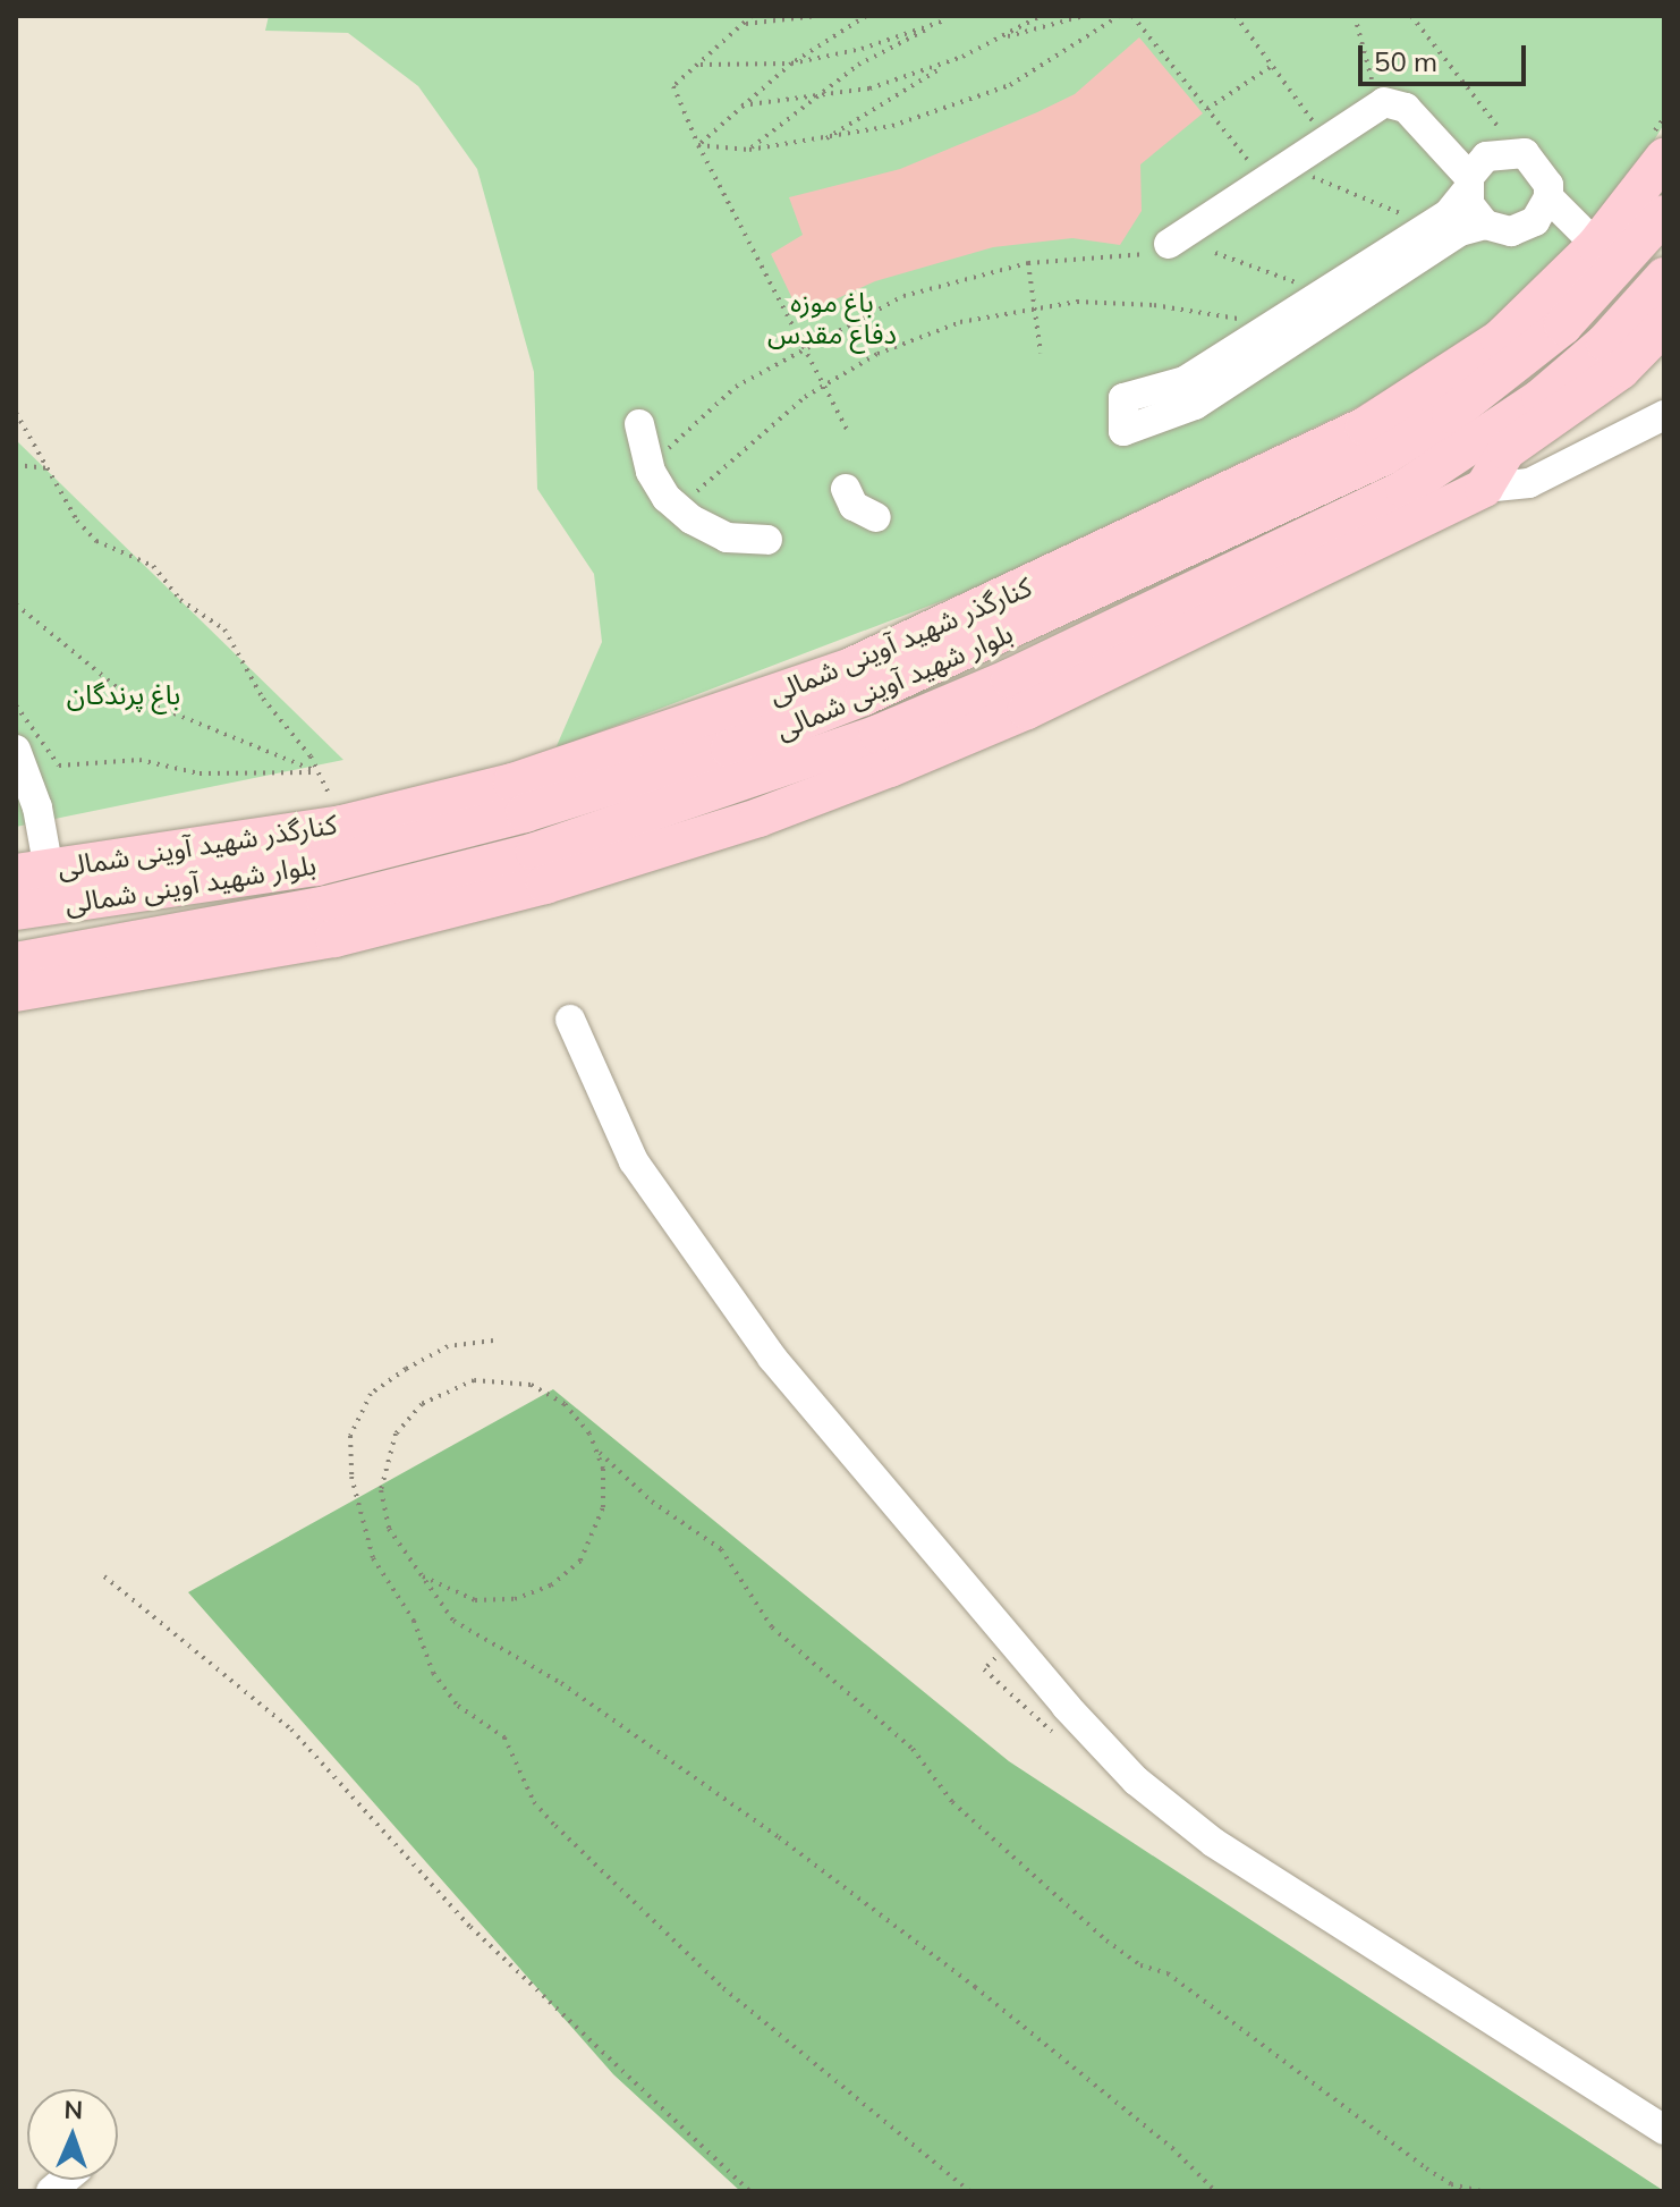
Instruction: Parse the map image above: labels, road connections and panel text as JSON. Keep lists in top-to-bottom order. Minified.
{"streets":{"main road":["کنارگذر شهید آوینی شمالی","بلوار شهید آوینی شمالی"]},"parks":["باغ موزه دفاع مقدس","باغ پرندگان"],"scale_bar":"50 m","north":"top"}
